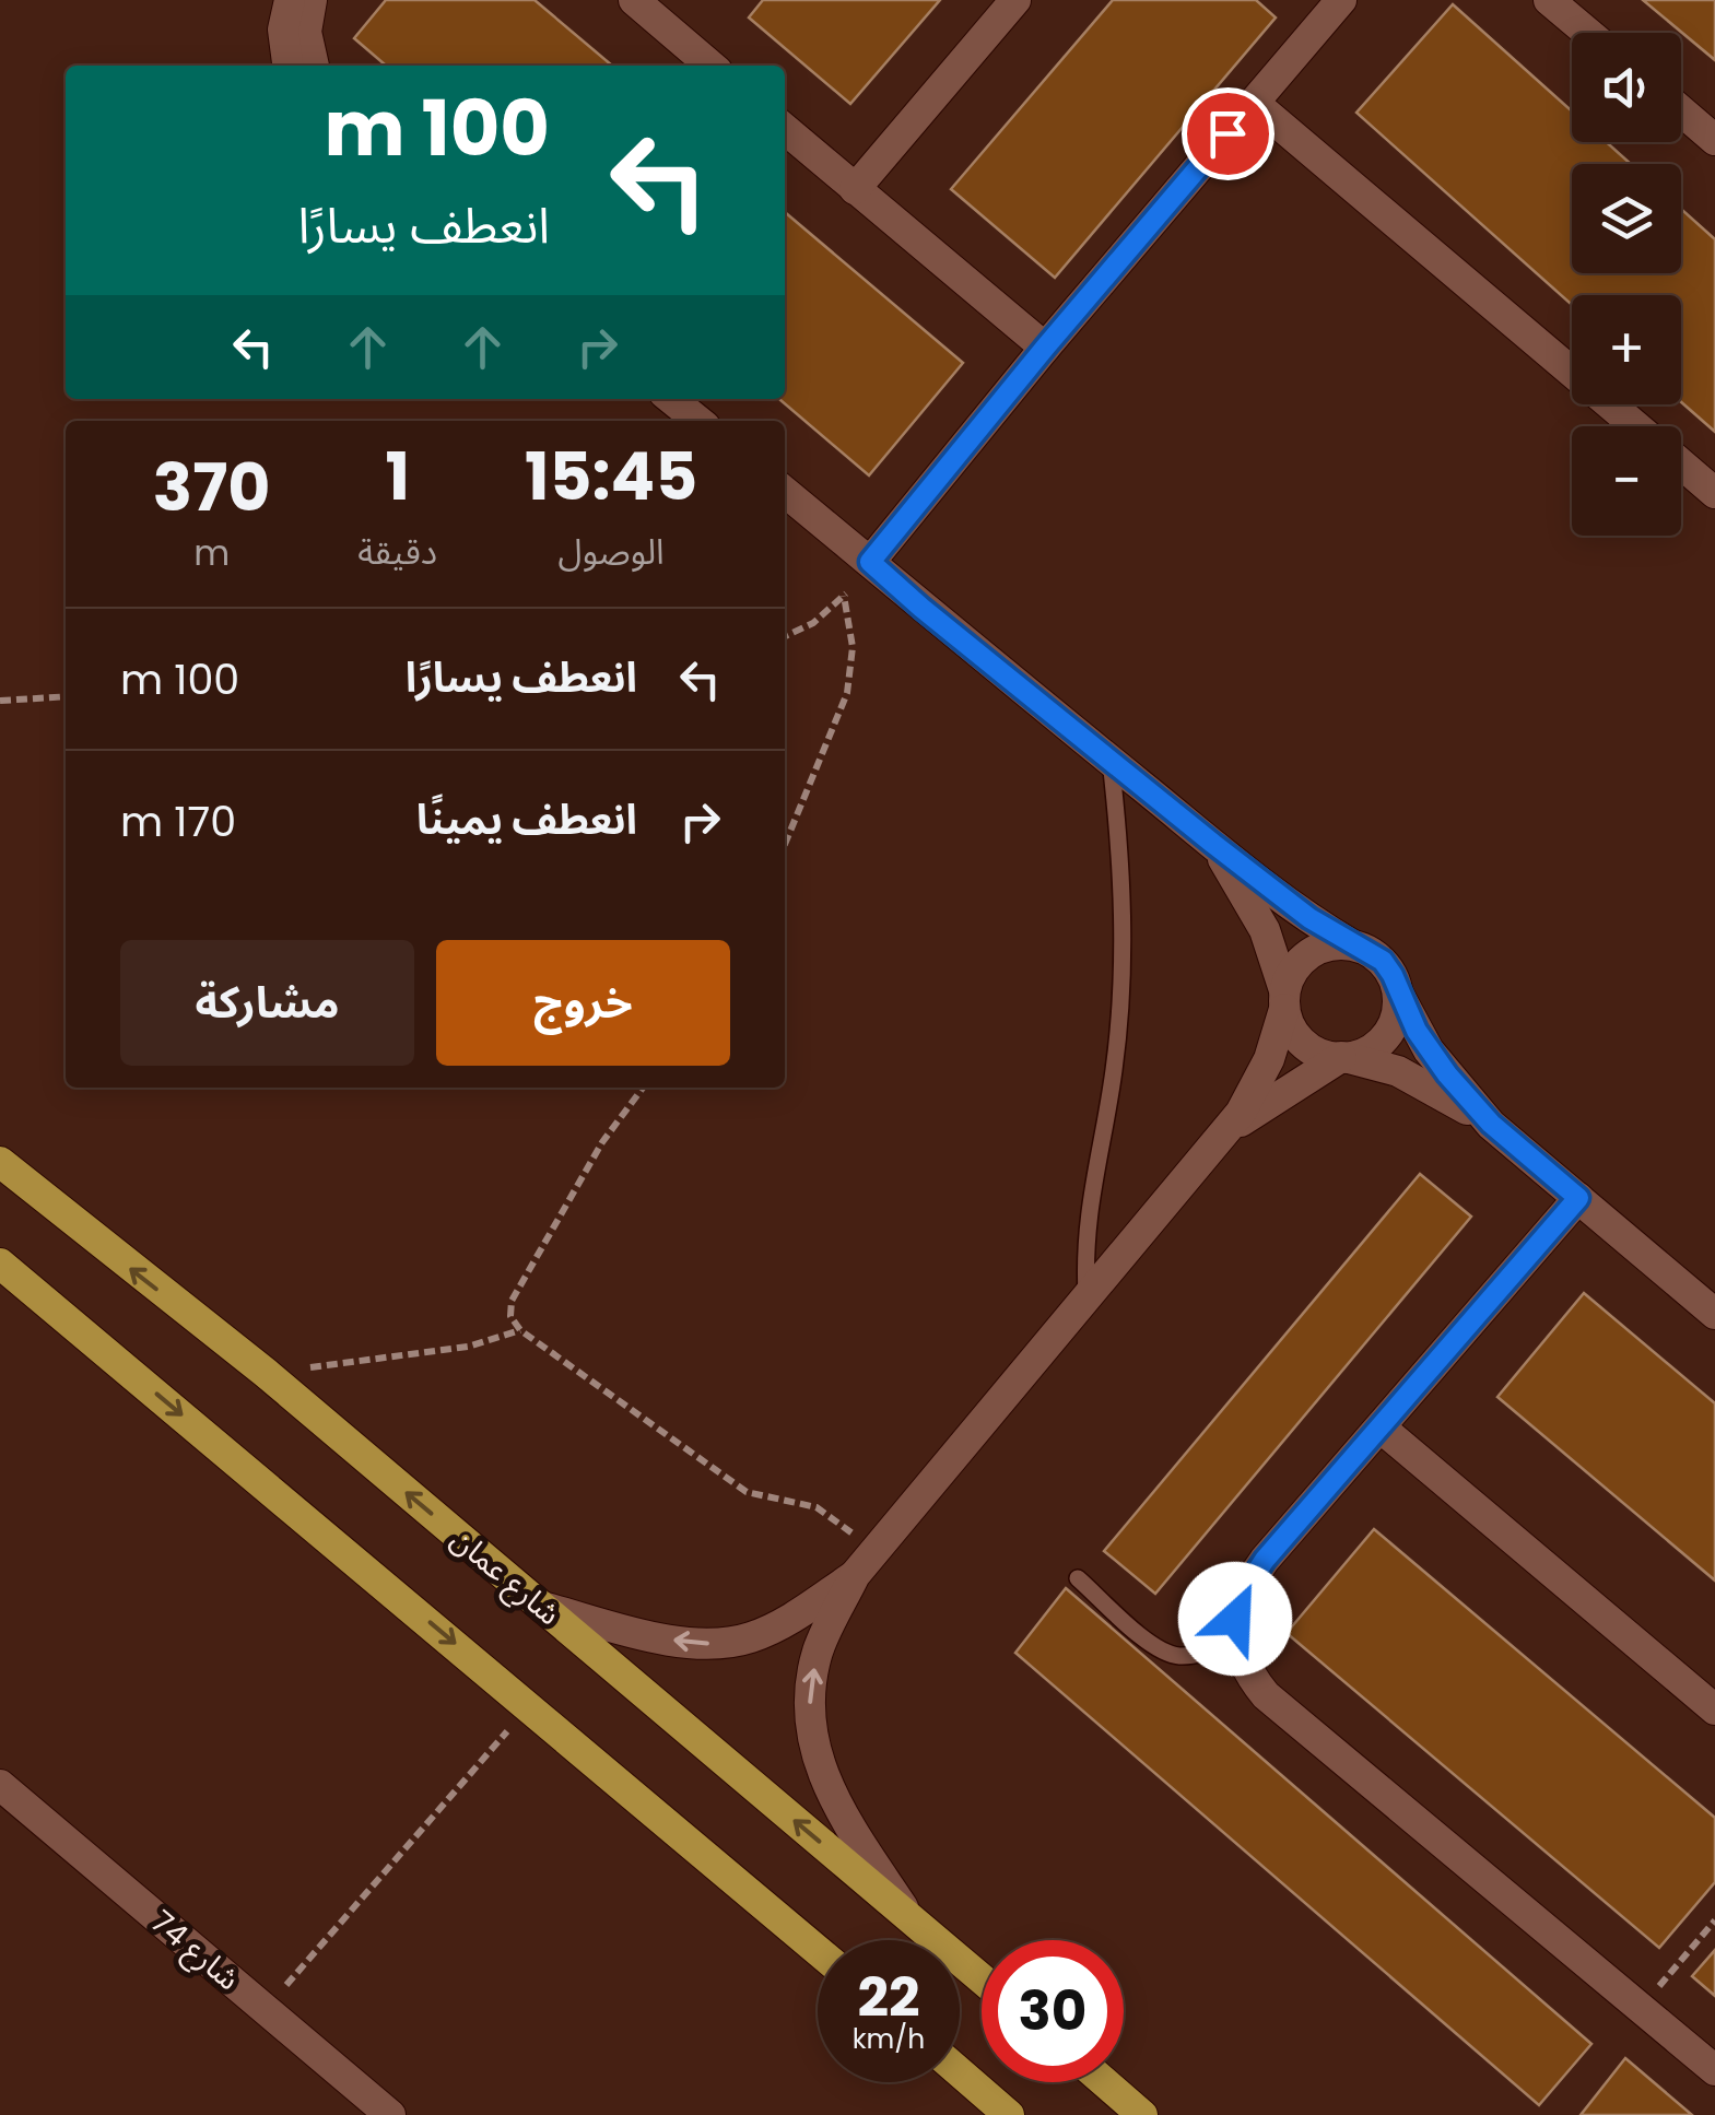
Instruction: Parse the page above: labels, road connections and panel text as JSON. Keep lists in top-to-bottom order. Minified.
{"streets":{"main road":["شارع عمان"],"street":["شارع 74"]},"page":{"map_buttons":["+","−"],"turn":["100 m","انعطف يسارًا"],"eta":["15:45","الوصول","1","دقيقة","370","m"],"list":[{"name":"انعطف يسارًا","value":"100 m"},{"name":"انعطف يمينًا","value":"170 m"}],"buttons":["خروج","مشاركة"],"speed":"22 km/h","limit":"30"}}
